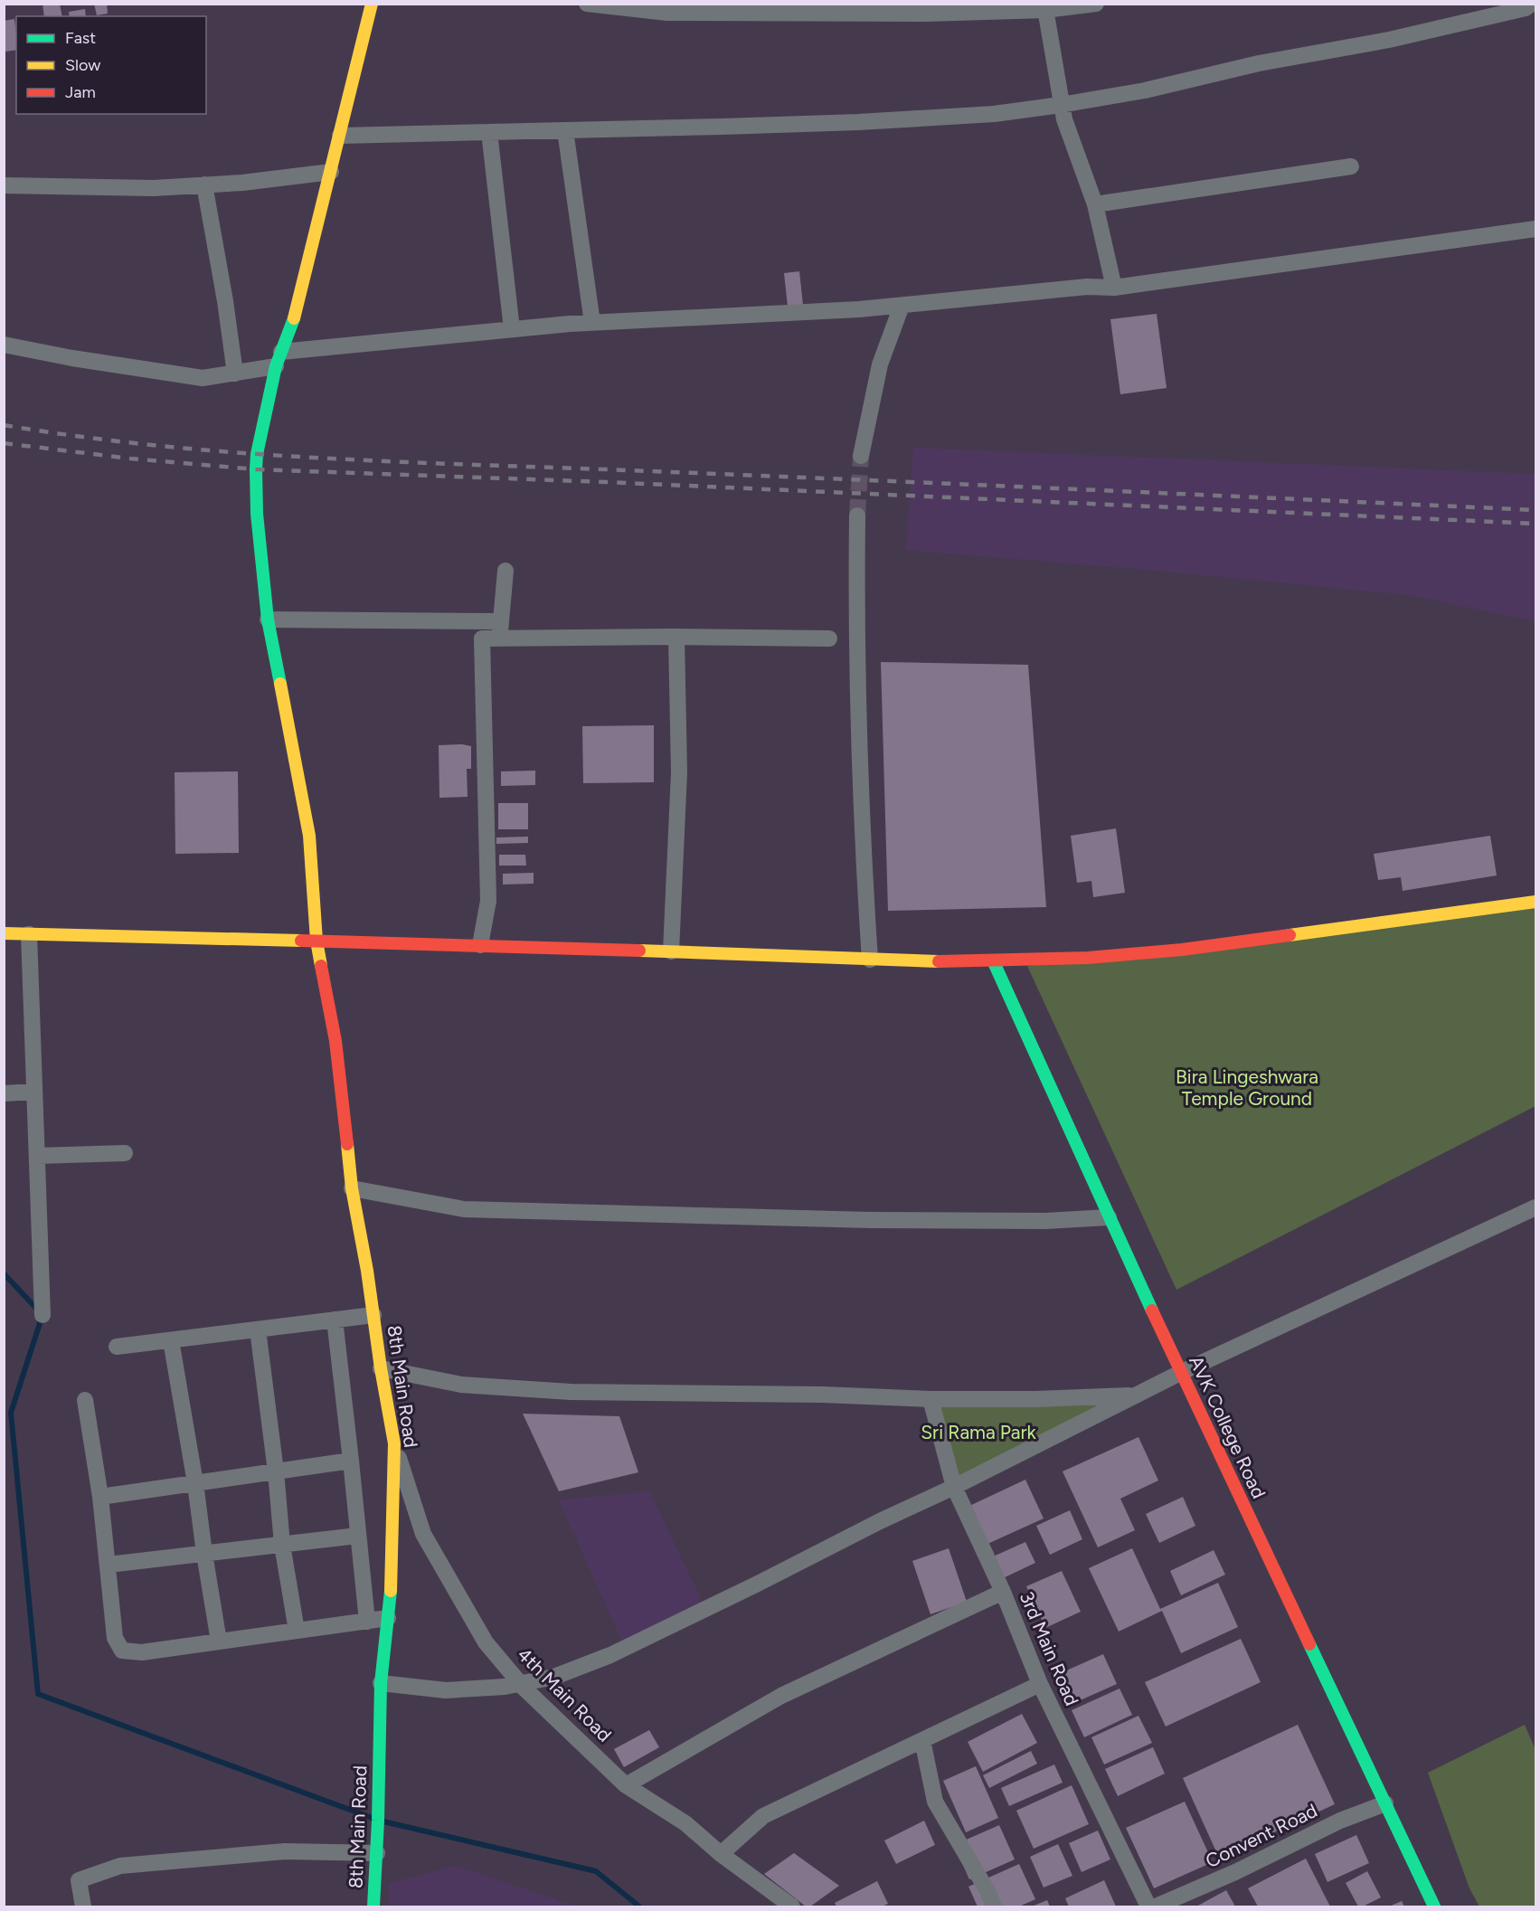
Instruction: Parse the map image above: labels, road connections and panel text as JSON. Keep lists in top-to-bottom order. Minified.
{"streets":{"main road":["8th Main Road","AVK College Road"],"street":["3rd Main Road","4th Main Road","Convent Road"]},"crossings":[["8th Main Road","4th Main Road"],["AVK College Road","Convent Road"]],"parks":["Bira Lingeshwara Temple Ground","Sri Rama Park"],"legend":["Fast","Slow","Jam"]}
